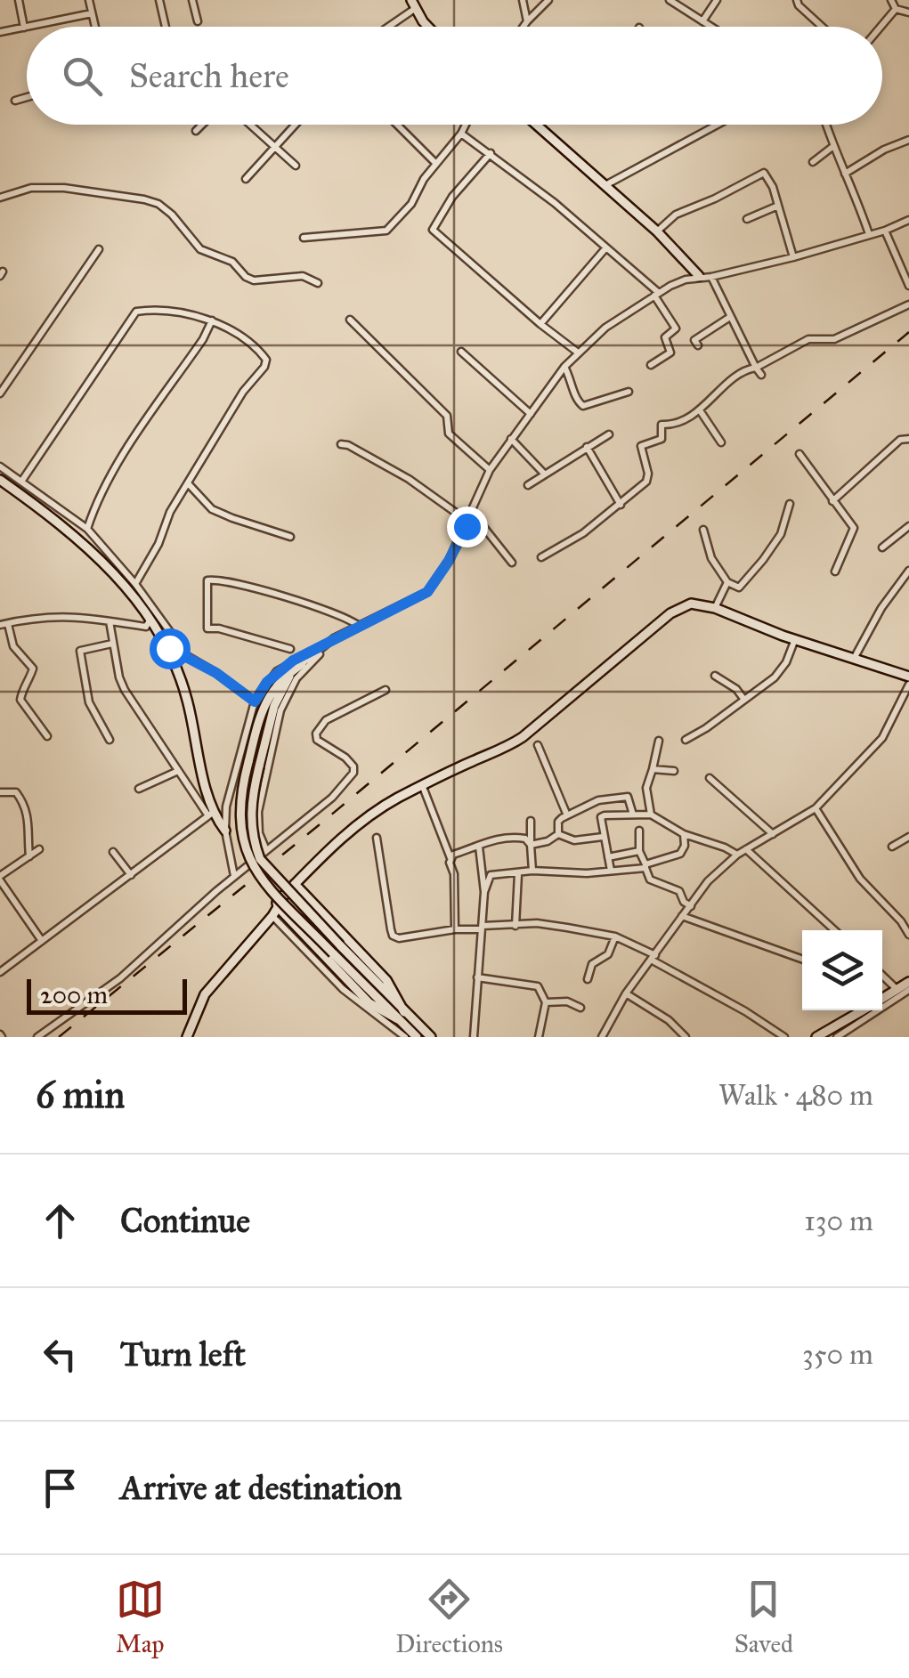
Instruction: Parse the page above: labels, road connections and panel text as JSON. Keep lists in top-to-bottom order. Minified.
{"scale_bar":"200 m","page":{"search":"Search here","scale":"200 m","heading":["6 min","Walk · 480 m"],"list":[["Continue","130 m"],["Turn left","350 m"],"Arrive at destination"],"nav":["Map","Directions","Saved"]}}
